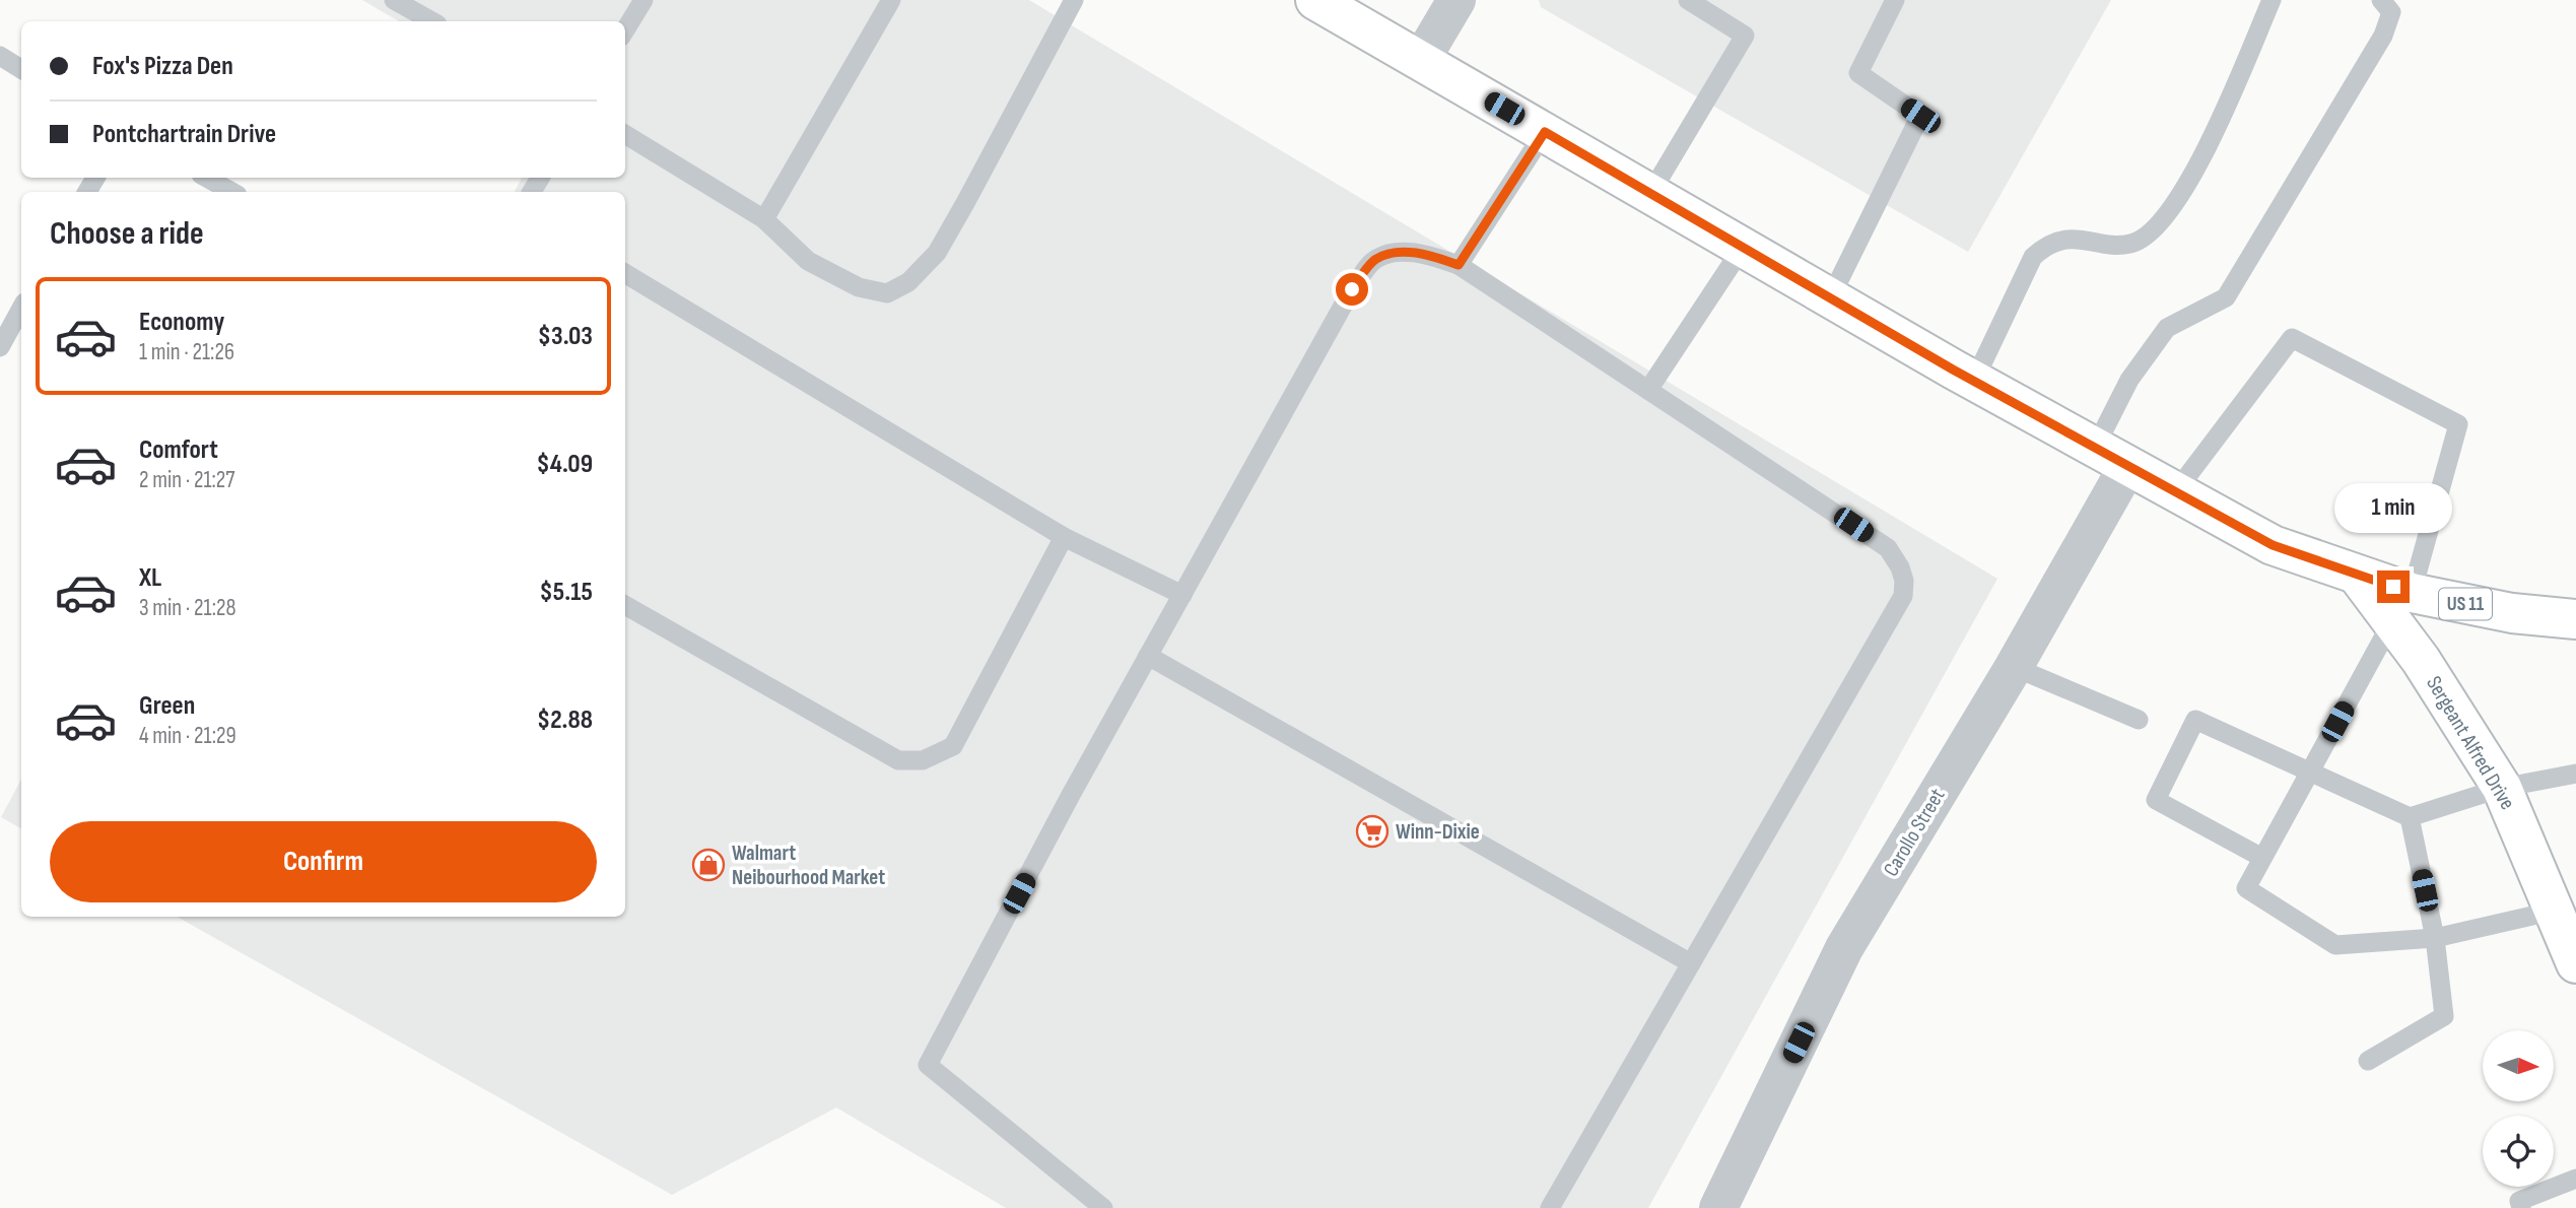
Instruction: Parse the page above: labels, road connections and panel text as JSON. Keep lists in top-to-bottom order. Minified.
{"streets":{"main road":["US 11","Sergeant Alfred Drive"],"street":["Carollo Street"]},"crossings":[["US 11","Sergeant Alfred Drive"],["US 11","Carollo Street"]],"places":{"supermarket":["Winn-Dixie"],"shop":["Walmart Neibourhood Market"]},"north":"right","page":{"banner":["Fox's Pizza Den","Pontchartrain Drive"],"heading":"Choose a ride","list":[{"name":"Economy","note":"1 min · 21:26","value":"$3.03"},{"name":"Comfort","note":"2 min · 21:27","value":"$4.09"},{"name":"XL","note":"3 min · 21:28","value":"$5.15"},{"name":"Green","note":"4 min · 21:29","value":"$2.88"}],"bubble":"1 min","buttons":"Confirm"}}
